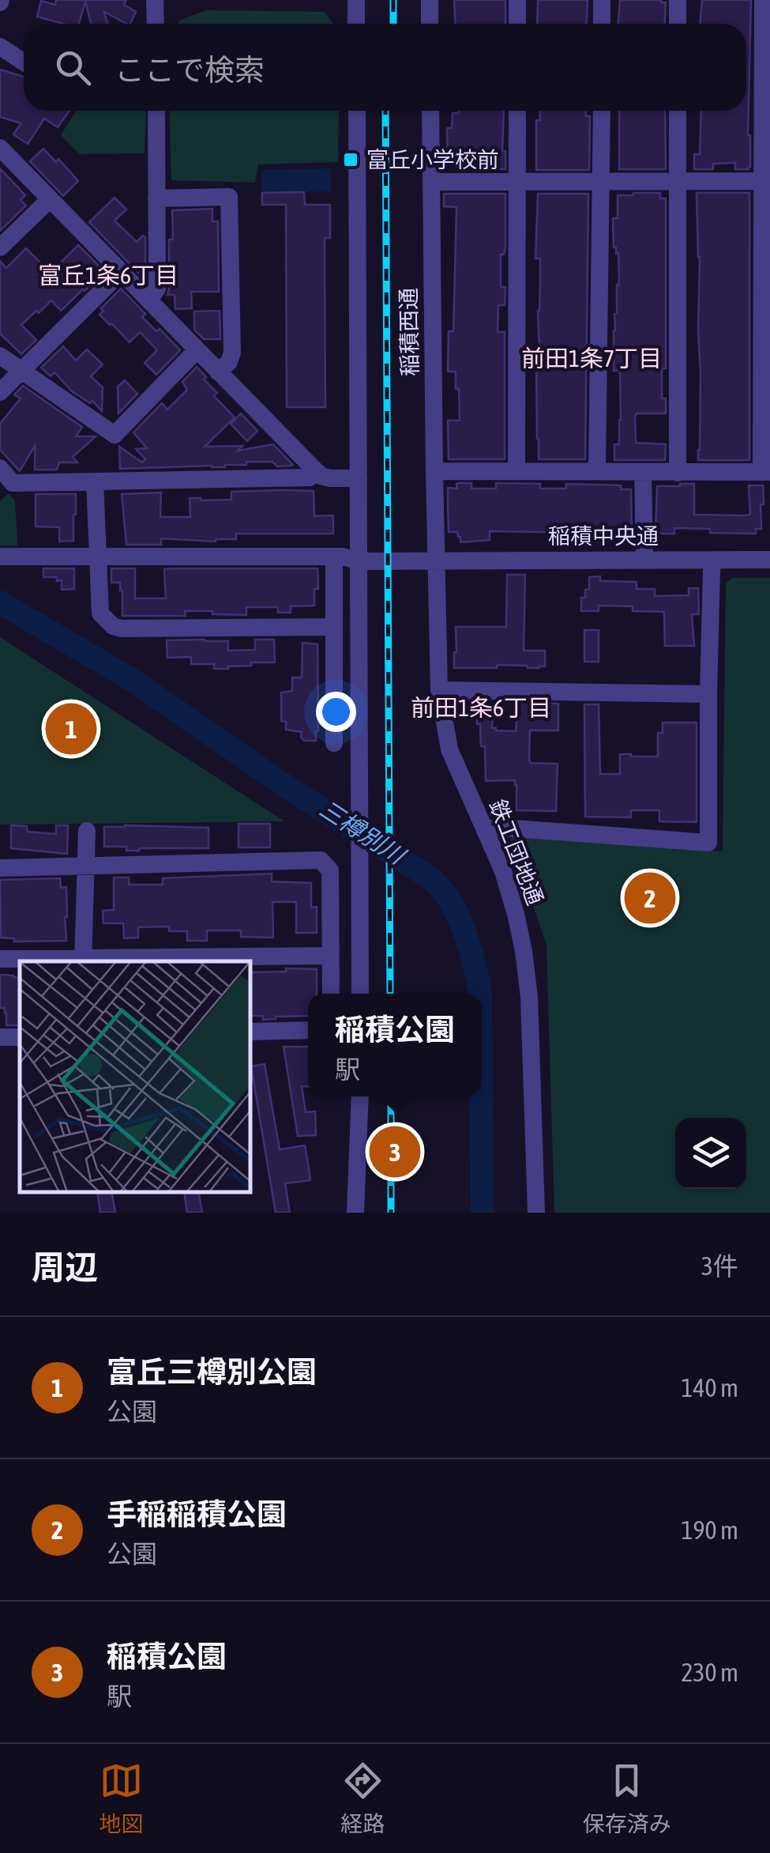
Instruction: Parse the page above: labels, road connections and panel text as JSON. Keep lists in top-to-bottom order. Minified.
{"streets":{"street":["稲積西通","稲積中央通","鉄工団地通"]},"crossings":[["稲積西通","稲積中央通"],["稲積西通","鉄工団地通"],["稲積中央通","鉄工団地通"]],"districts":["富丘1条6丁目","前田1条7丁目","前田1条6丁目"],"water":["三樽別川"],"places":{"transit":["富丘小学校前"]},"page":{"search":"ここで検索","pins":["1","2","3"],"popup":["稲積公園","駅"],"heading":["周辺","3件"],"list":[{"mark":"1","name":"富丘三樽別公園","note":"公園","value":"140 m"},{"mark":"2","name":"手稲稲積公園","note":"公園","value":"190 m"},{"mark":"3","name":"稲積公園","note":"駅","value":"230 m"}],"nav":["地図","経路","保存済み"]}}
